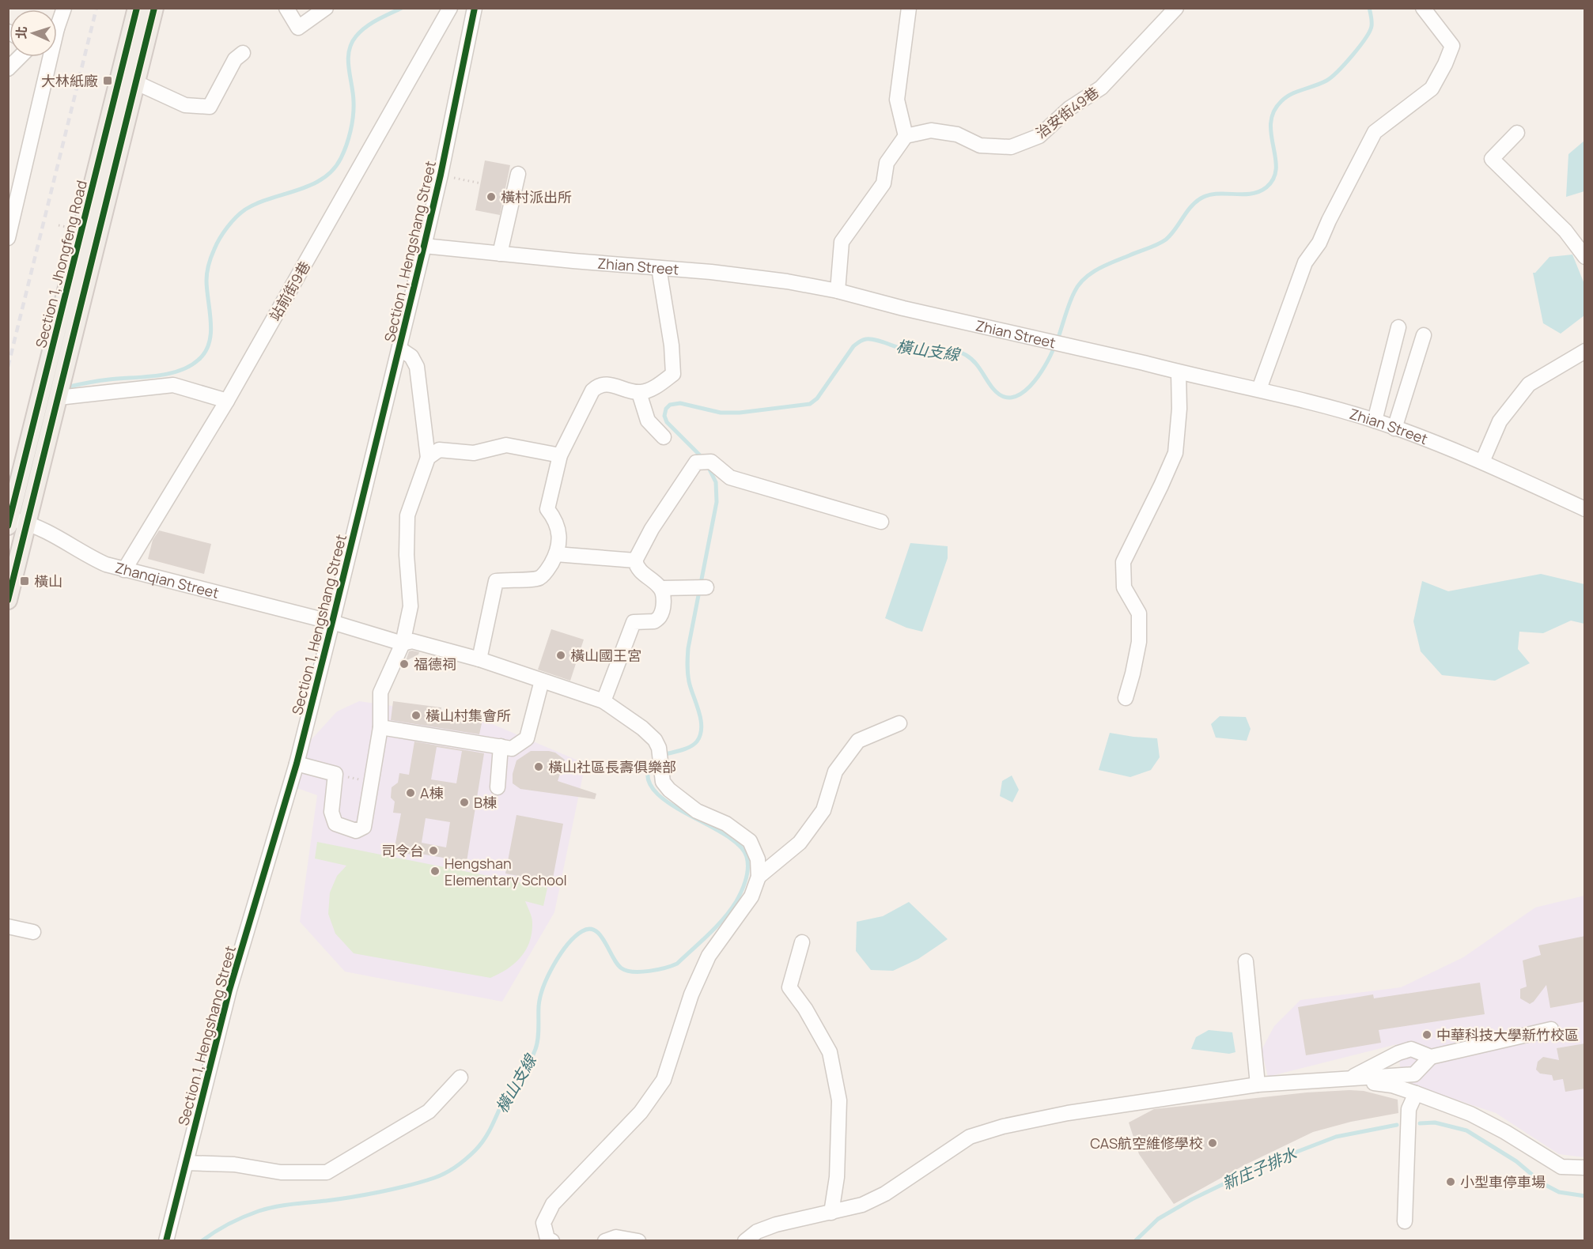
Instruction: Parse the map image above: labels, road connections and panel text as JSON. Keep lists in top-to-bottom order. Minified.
{"streets":{"main road":["Section 1, Jhongfeng Road"],"street":["治安街49巷","Section 1, Hengshang Street","Zhian Street","站前街9巷","Zhanqian Street"]},"crossings":[["Section 1, Hengshang Street","Zhian Street"],["Section 1, Hengshang Street","Zhanqian Street"],["Section 1, Jhongfeng Road","Zhanqian Street"],["站前街9巷","Zhanqian Street"]],"water":["橫山支線","新庄子排水"],"places":{"transit":["大林紙廠","橫山"],"other":["橫村派出所","橫山國王宮","福德祠","橫山村集會所","橫山社區長壽俱樂部","A棟","B棟","司令台","Hengshan Elementary School","中華科技大學新竹校區","CAS航空維修學校","小型車停車場"]},"north":"left"}
